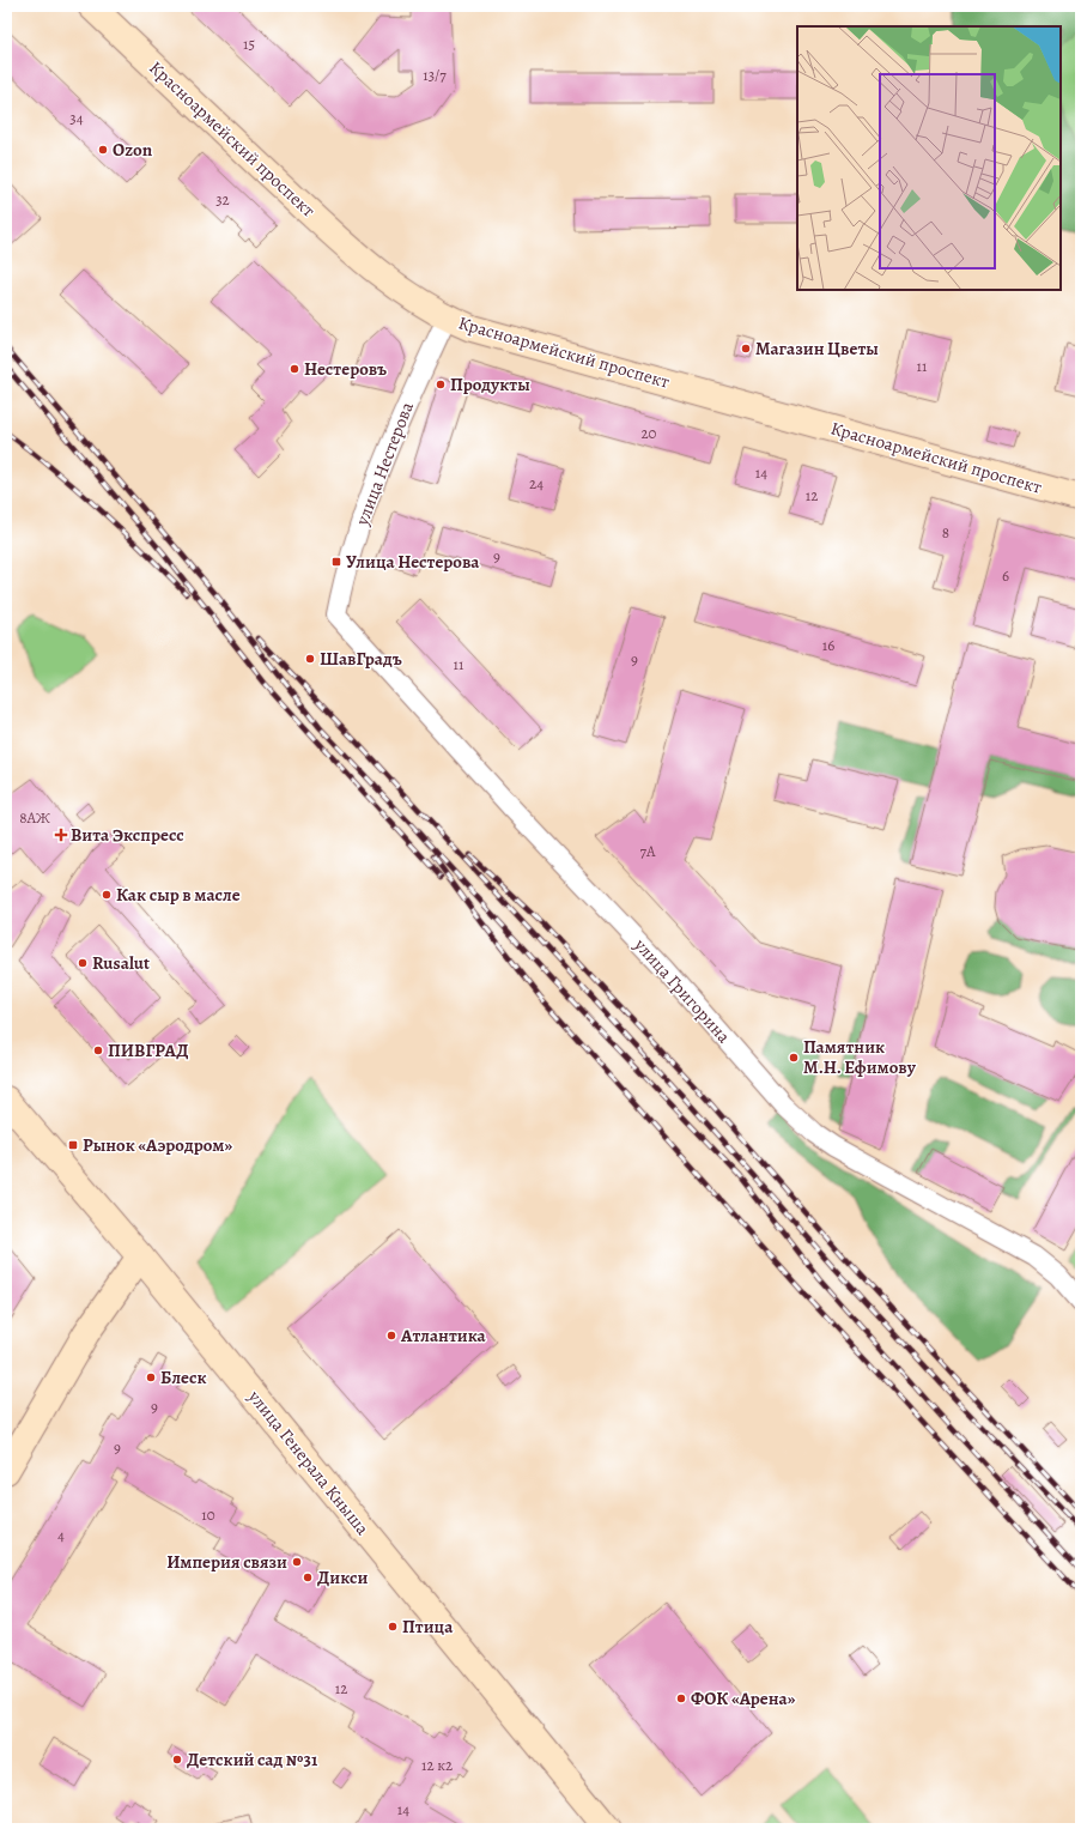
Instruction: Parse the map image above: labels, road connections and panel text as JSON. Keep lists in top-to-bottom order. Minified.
{"streets":{"street":["Красноармейский проспект","улица Нестерова","улица Григорина","улица Генерала Кныша"]},"crossings":[["Красноармейский проспект","улица Нестерова"],["улица Нестерова","улица Григорина"]],"places":{"other":["Ozon","Магазин Цветы","Нестеровъ","Продукты","ШавГрадъ","Как сыр в масле","Rusalut","ПИВГРАД","Памятник М.Н. Ефимову","Атлантика","Блеск","Империя связи","Дикси","Птица","ФОК «Арена»","Детский сад №31"],"transit":["Улица Нестерова","Рынок «Аэродром»"],"health":["Вита Экспресс"]},"house_numbers":["15","13/7","34","32","11","20","14","24","12","8","9","6","16","9","11","8АЖ","7А","9","9","10","4","12","12 к2","14"]}
